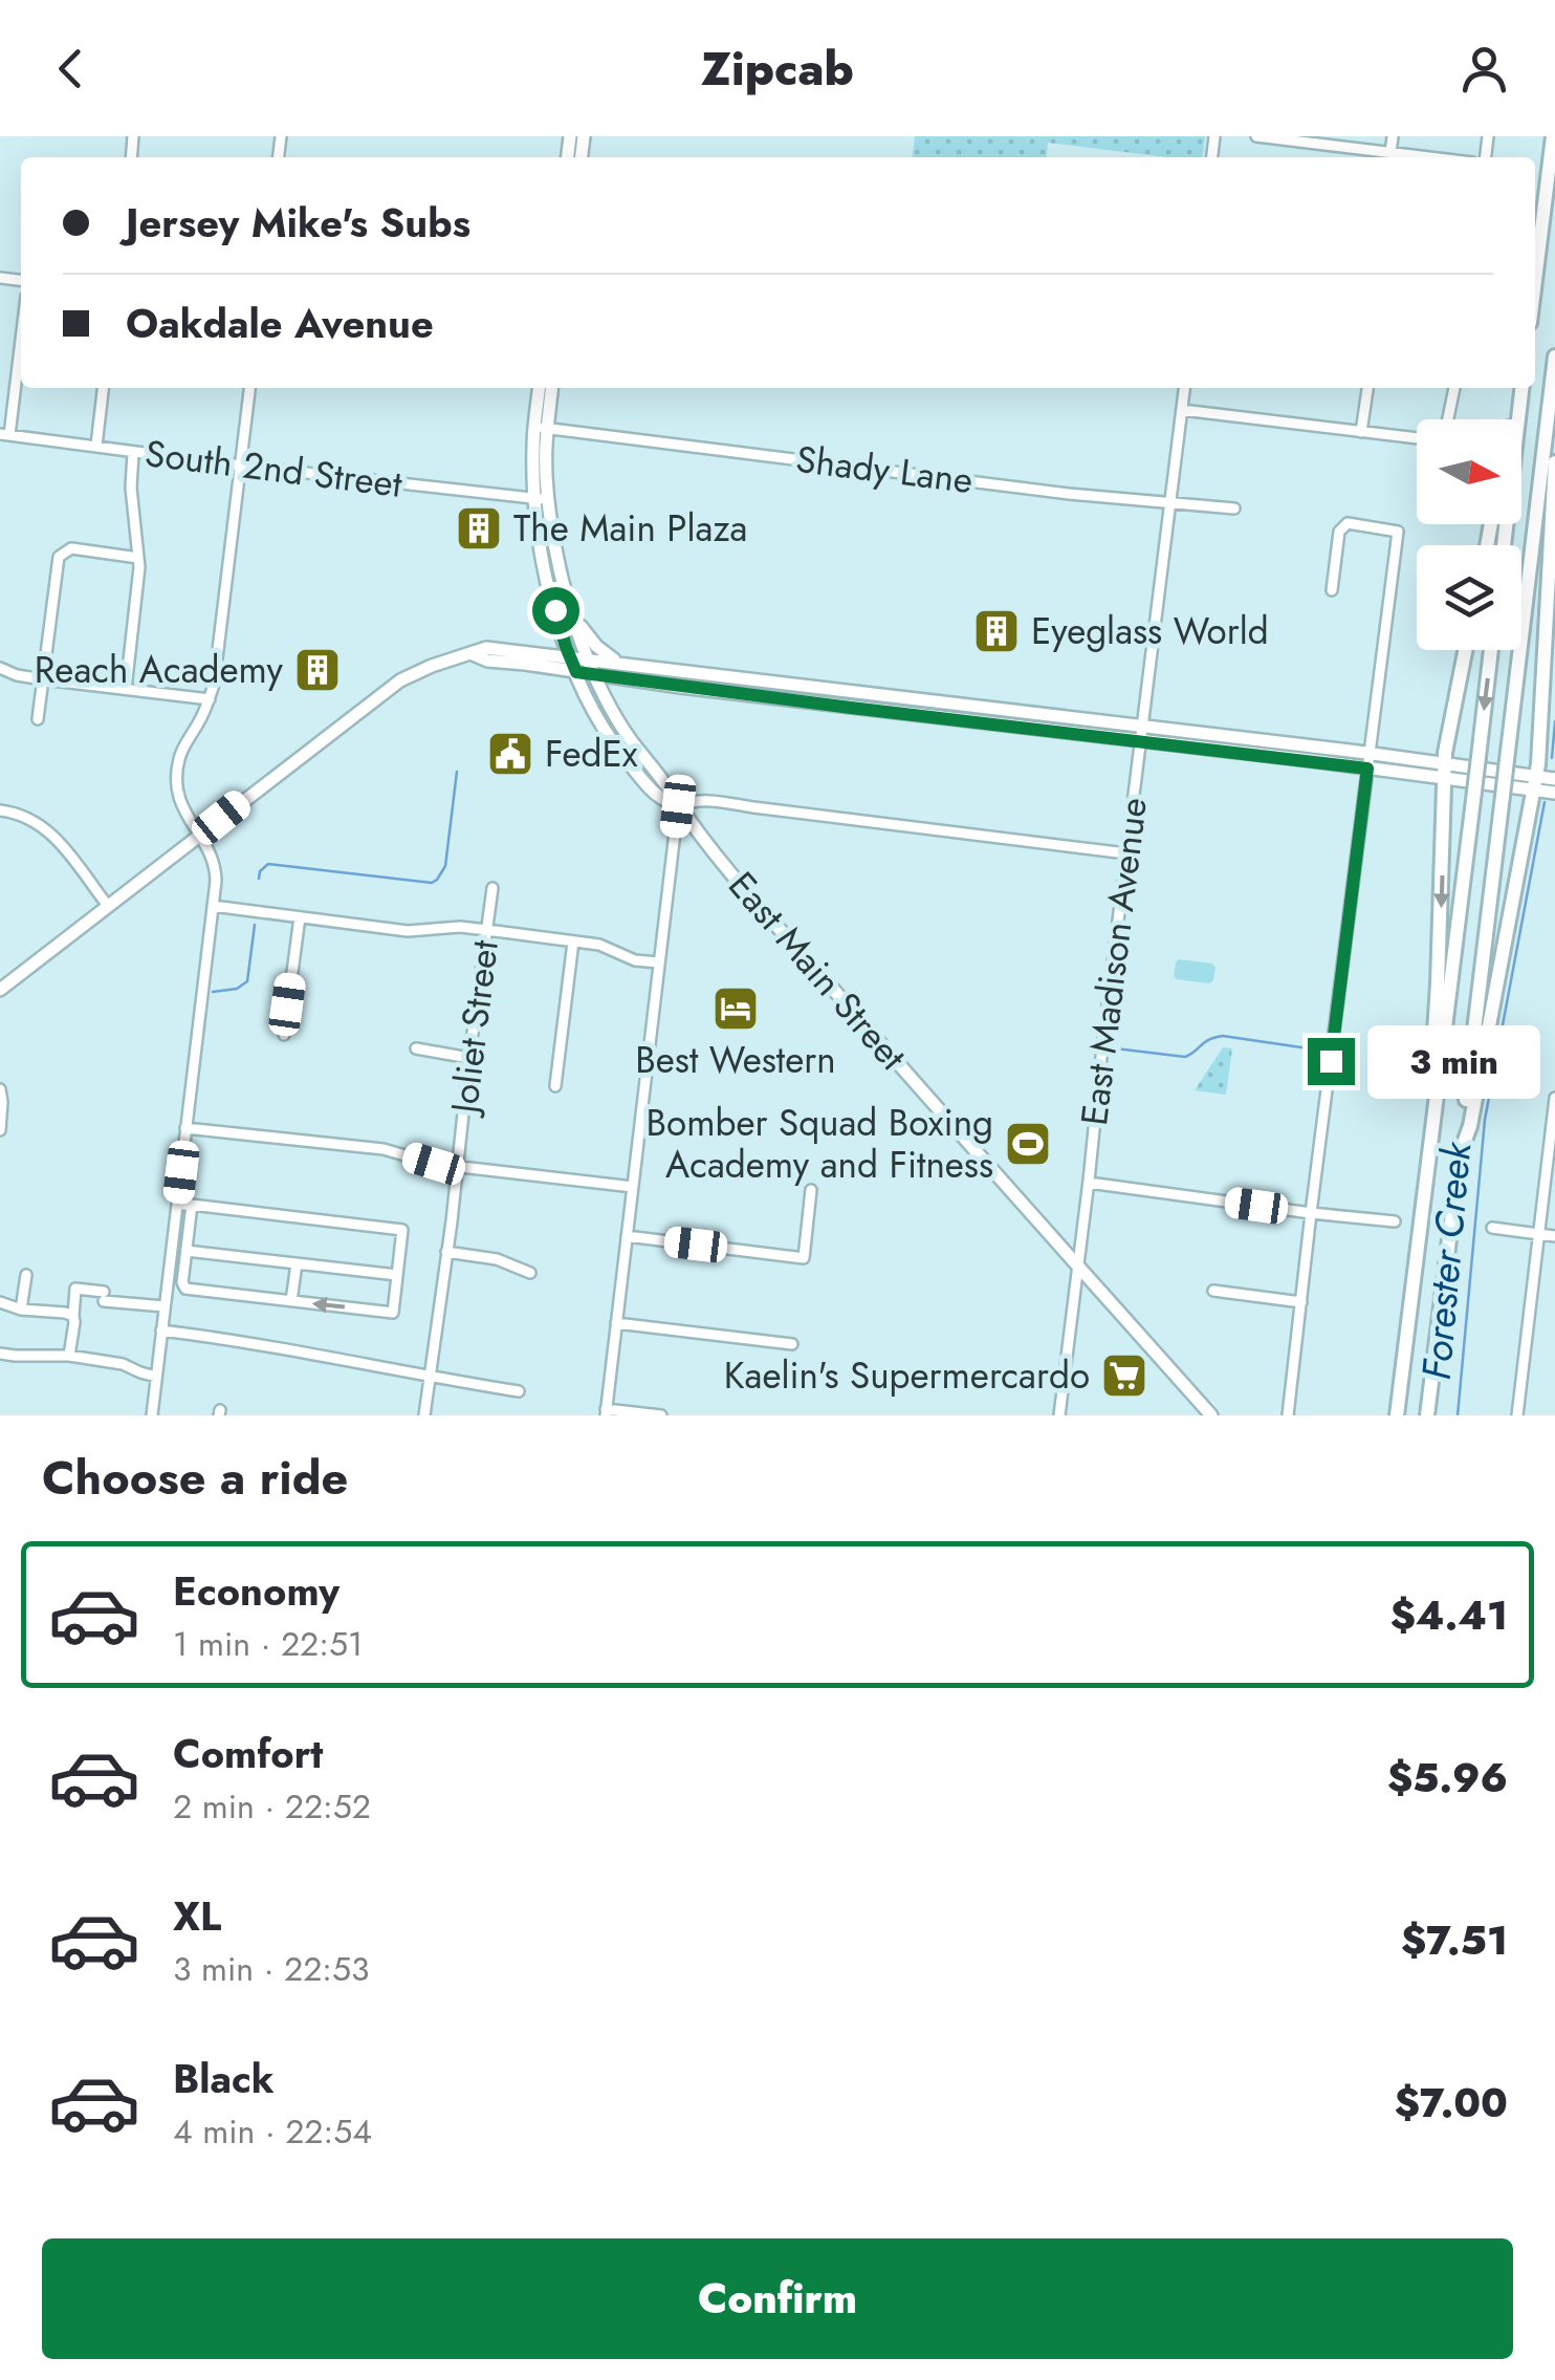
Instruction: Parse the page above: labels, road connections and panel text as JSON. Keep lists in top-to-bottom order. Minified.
{"streets":{"main road":["East Main Street"],"street":["South 2nd Street","Shady Lane","East Madison Avenue","Joliet Street"]},"crossings":[["South 2nd Street","East Main Street"],["Shady Lane","East Madison Avenue"],["Shady Lane","East Main Street"],["East Madison Avenue","East Main Street"]],"water":["Forester Creek"],"places":{"building":["The Main Plaza","Eyeglass World","Reach Academy"],"public building":["FedEx"],"hotel":["Best Western"],"sports":["Bomber Squad Boxing Academy and Fitness"],"supermarket":["Kaelin's Supermercardo"]},"north":"right","page":{"header":"Zipcab","banner":["Jersey Mike's Subs","Oakdale Avenue"],"bubble":"3 min","heading":"Choose a ride","list":[{"name":"Economy","note":"1 min · 22:51","value":"$4.41"},{"name":"Comfort","note":"2 min · 22:52","value":"$5.96"},{"name":"XL","note":"3 min · 22:53","value":"$7.51"},{"name":"Black","note":"4 min · 22:54","value":"$7.00"}],"buttons":"Confirm"}}
